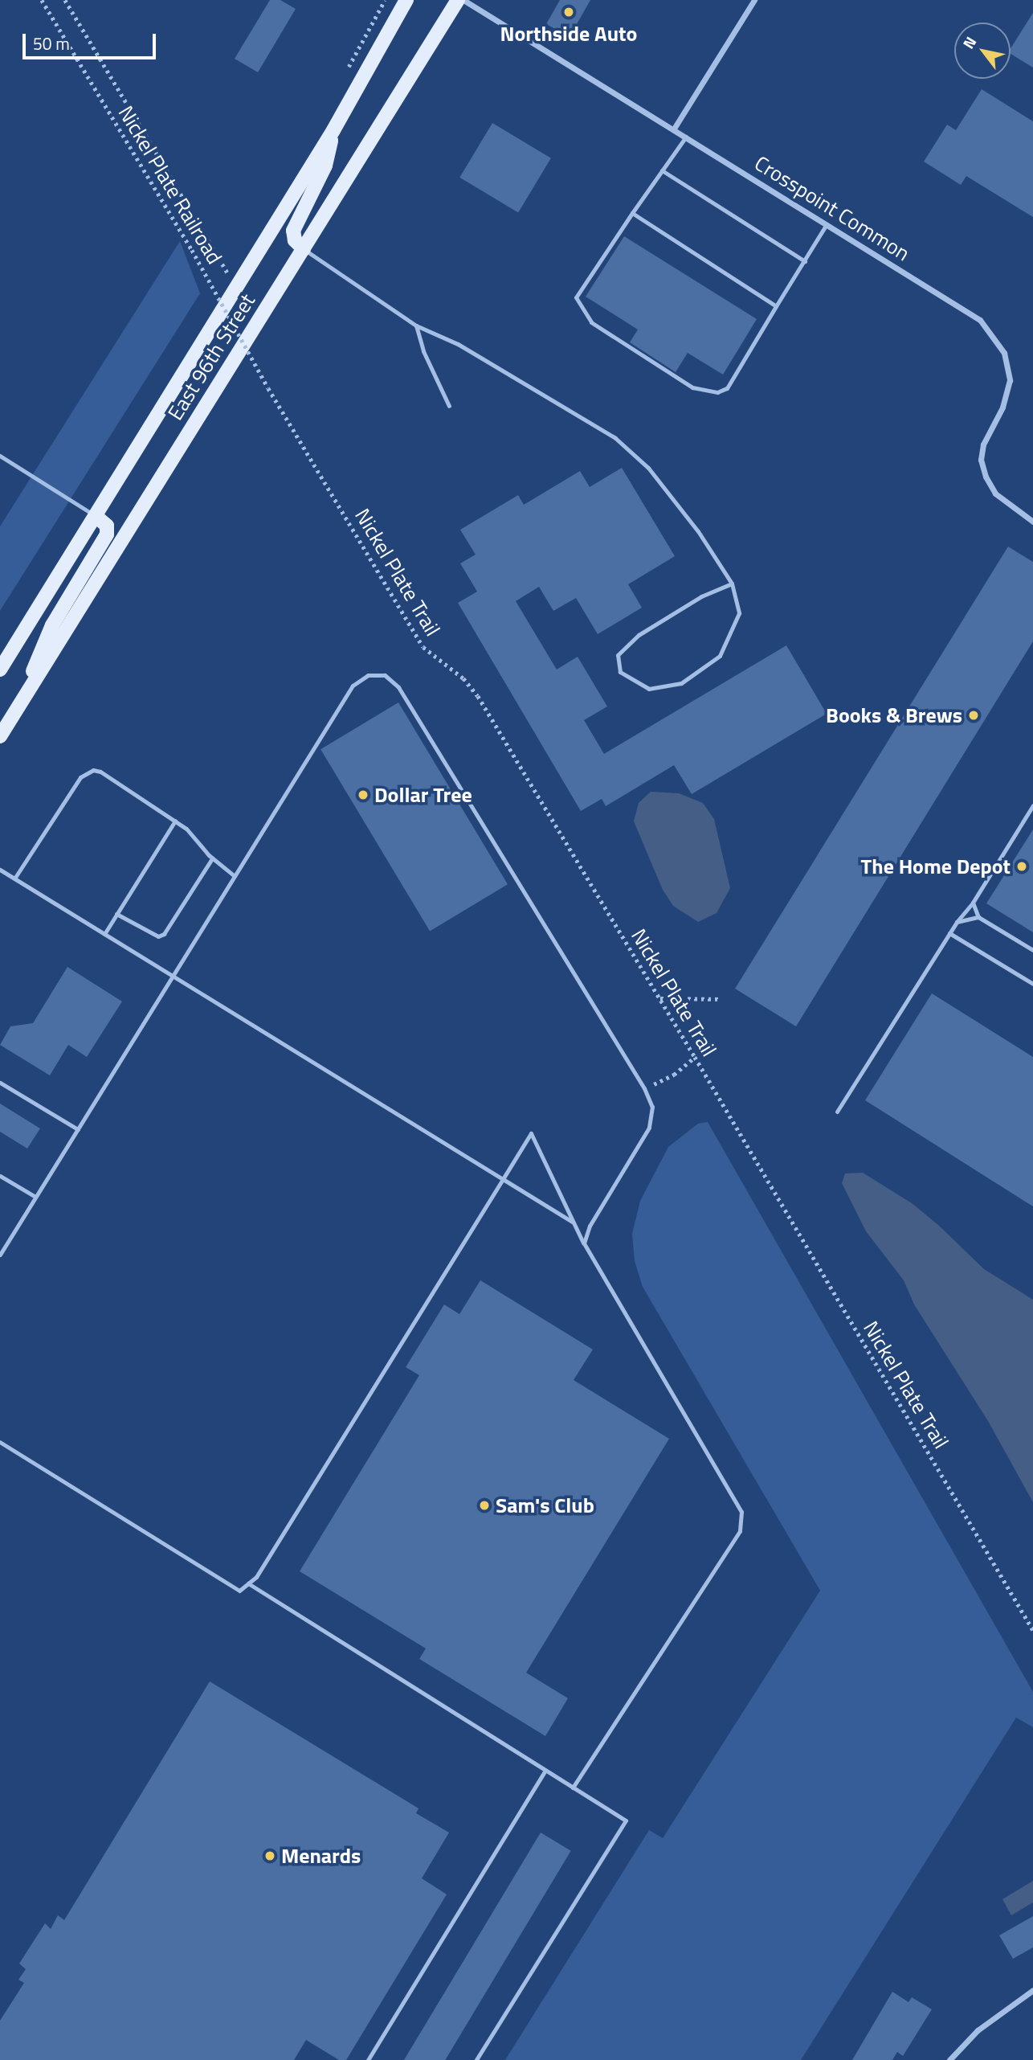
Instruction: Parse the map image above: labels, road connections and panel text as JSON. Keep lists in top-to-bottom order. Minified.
{"streets":{"main road":["East 96th Street"],"street":["Crosspoint Common"],"path":["Nickel Plate Railroad","Nickel Plate Trail"]},"crossings":[["Nickel Plate Railroad","Nickel Plate Trail"]],"places":["Northside Auto","Books & Brews","Dollar Tree","The Home Depot","Sam's Club","Menards"],"scale_bar":"50 m","north":"top left"}
